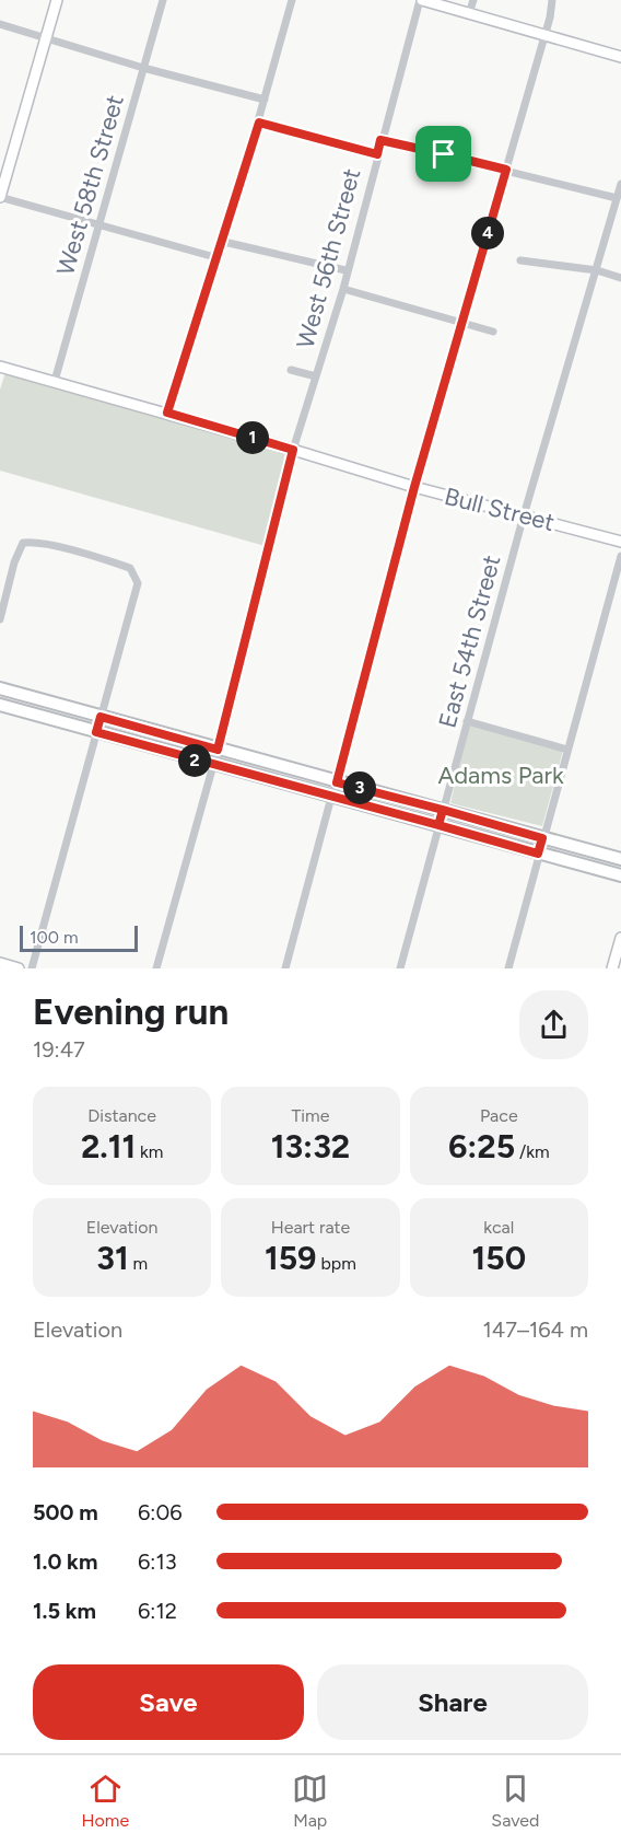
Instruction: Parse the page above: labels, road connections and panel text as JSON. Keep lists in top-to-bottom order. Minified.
{"streets":{"street":["West 58th Street","West 56th Street","Bull Street","East 54th Street"]},"crossings":[["West 58th Street","Bull Street"],["West 56th Street","Bull Street"],["Bull Street","East 54th Street"]],"parks":["Adams Park"],"scale_bar":"100 m","page":{"pins":["4","1","2","3"],"scale":"100 m","heading":["Evening run","19:47"],"stats":[["Distance","2.11 km"],["Time","13:32"],["Pace","6:25 /km"],["Elevation","31 m"],["Heart rate","159 bpm"],["kcal","150"]],"chart":["Elevation","147–164 m"],"list":[{"name":"500 m","note":"6:06"},{"name":"1.0 km","note":"6:13"},{"name":"1.5 km","note":"6:12"}],"buttons":["Save","Share"],"tabs":["Home","Map","Saved"]}}
